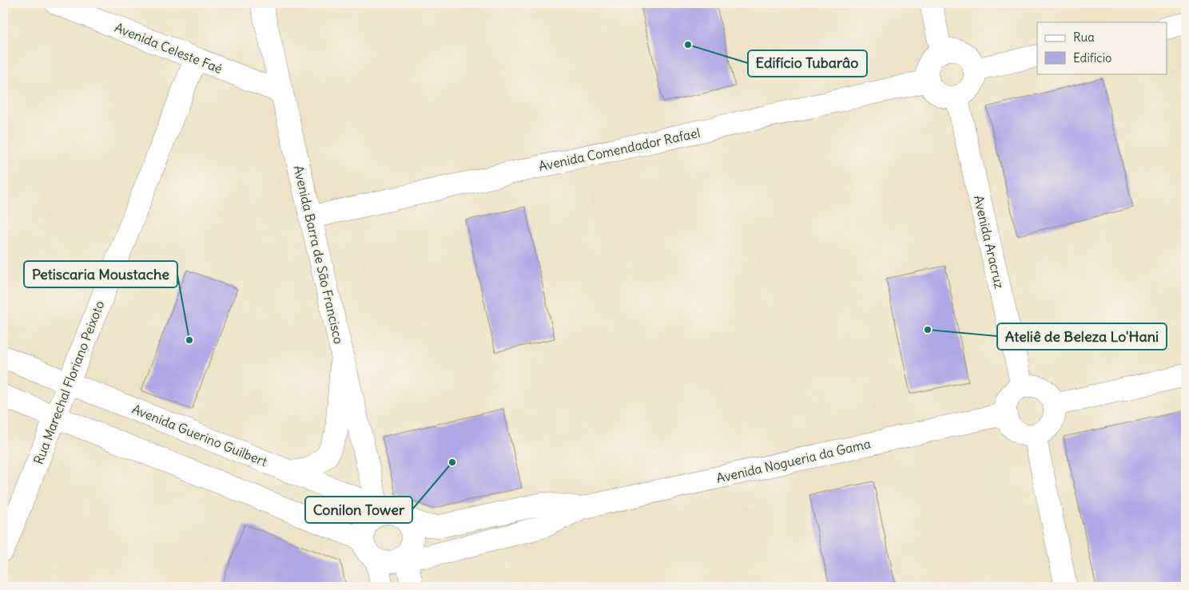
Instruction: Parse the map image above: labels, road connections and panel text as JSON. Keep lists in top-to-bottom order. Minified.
{"streets":{"street":["Avenida Celeste Faé","Avenida Comendador Rafael","Avenida Aracruz","Avenida Barra de São Francisco","Rua Marechal Floriano Peixoto","Avenida Guerino Guilbert","Avenida Nogueria da Gama"]},"crossings":[["Avenida Celeste Faé","Avenida Barra de São Francisco"],["Avenida Celeste Faé","Rua Marechal Floriano Peixoto"],["Avenida Comendador Rafael","Avenida Aracruz"],["Avenida Comendador Rafael","Avenida Barra de São Francisco"],["Avenida Aracruz","Avenida Nogueria da Gama"],["Avenida Barra de São Francisco","Avenida Guerino Guilbert"],["Avenida Barra de São Francisco","Avenida Nogueria da Gama"],["Rua Marechal Floriano Peixoto","Avenida Guerino Guilbert"],["Avenida Guerino Guilbert","Avenida Nogueria da Gama"]],"places":["Edifício Tubarâo","Ateliê de Beleza Lo'Hani","Petiscaria Moustache","Conilon Tower"],"legend":["Rua","Edifício"]}
